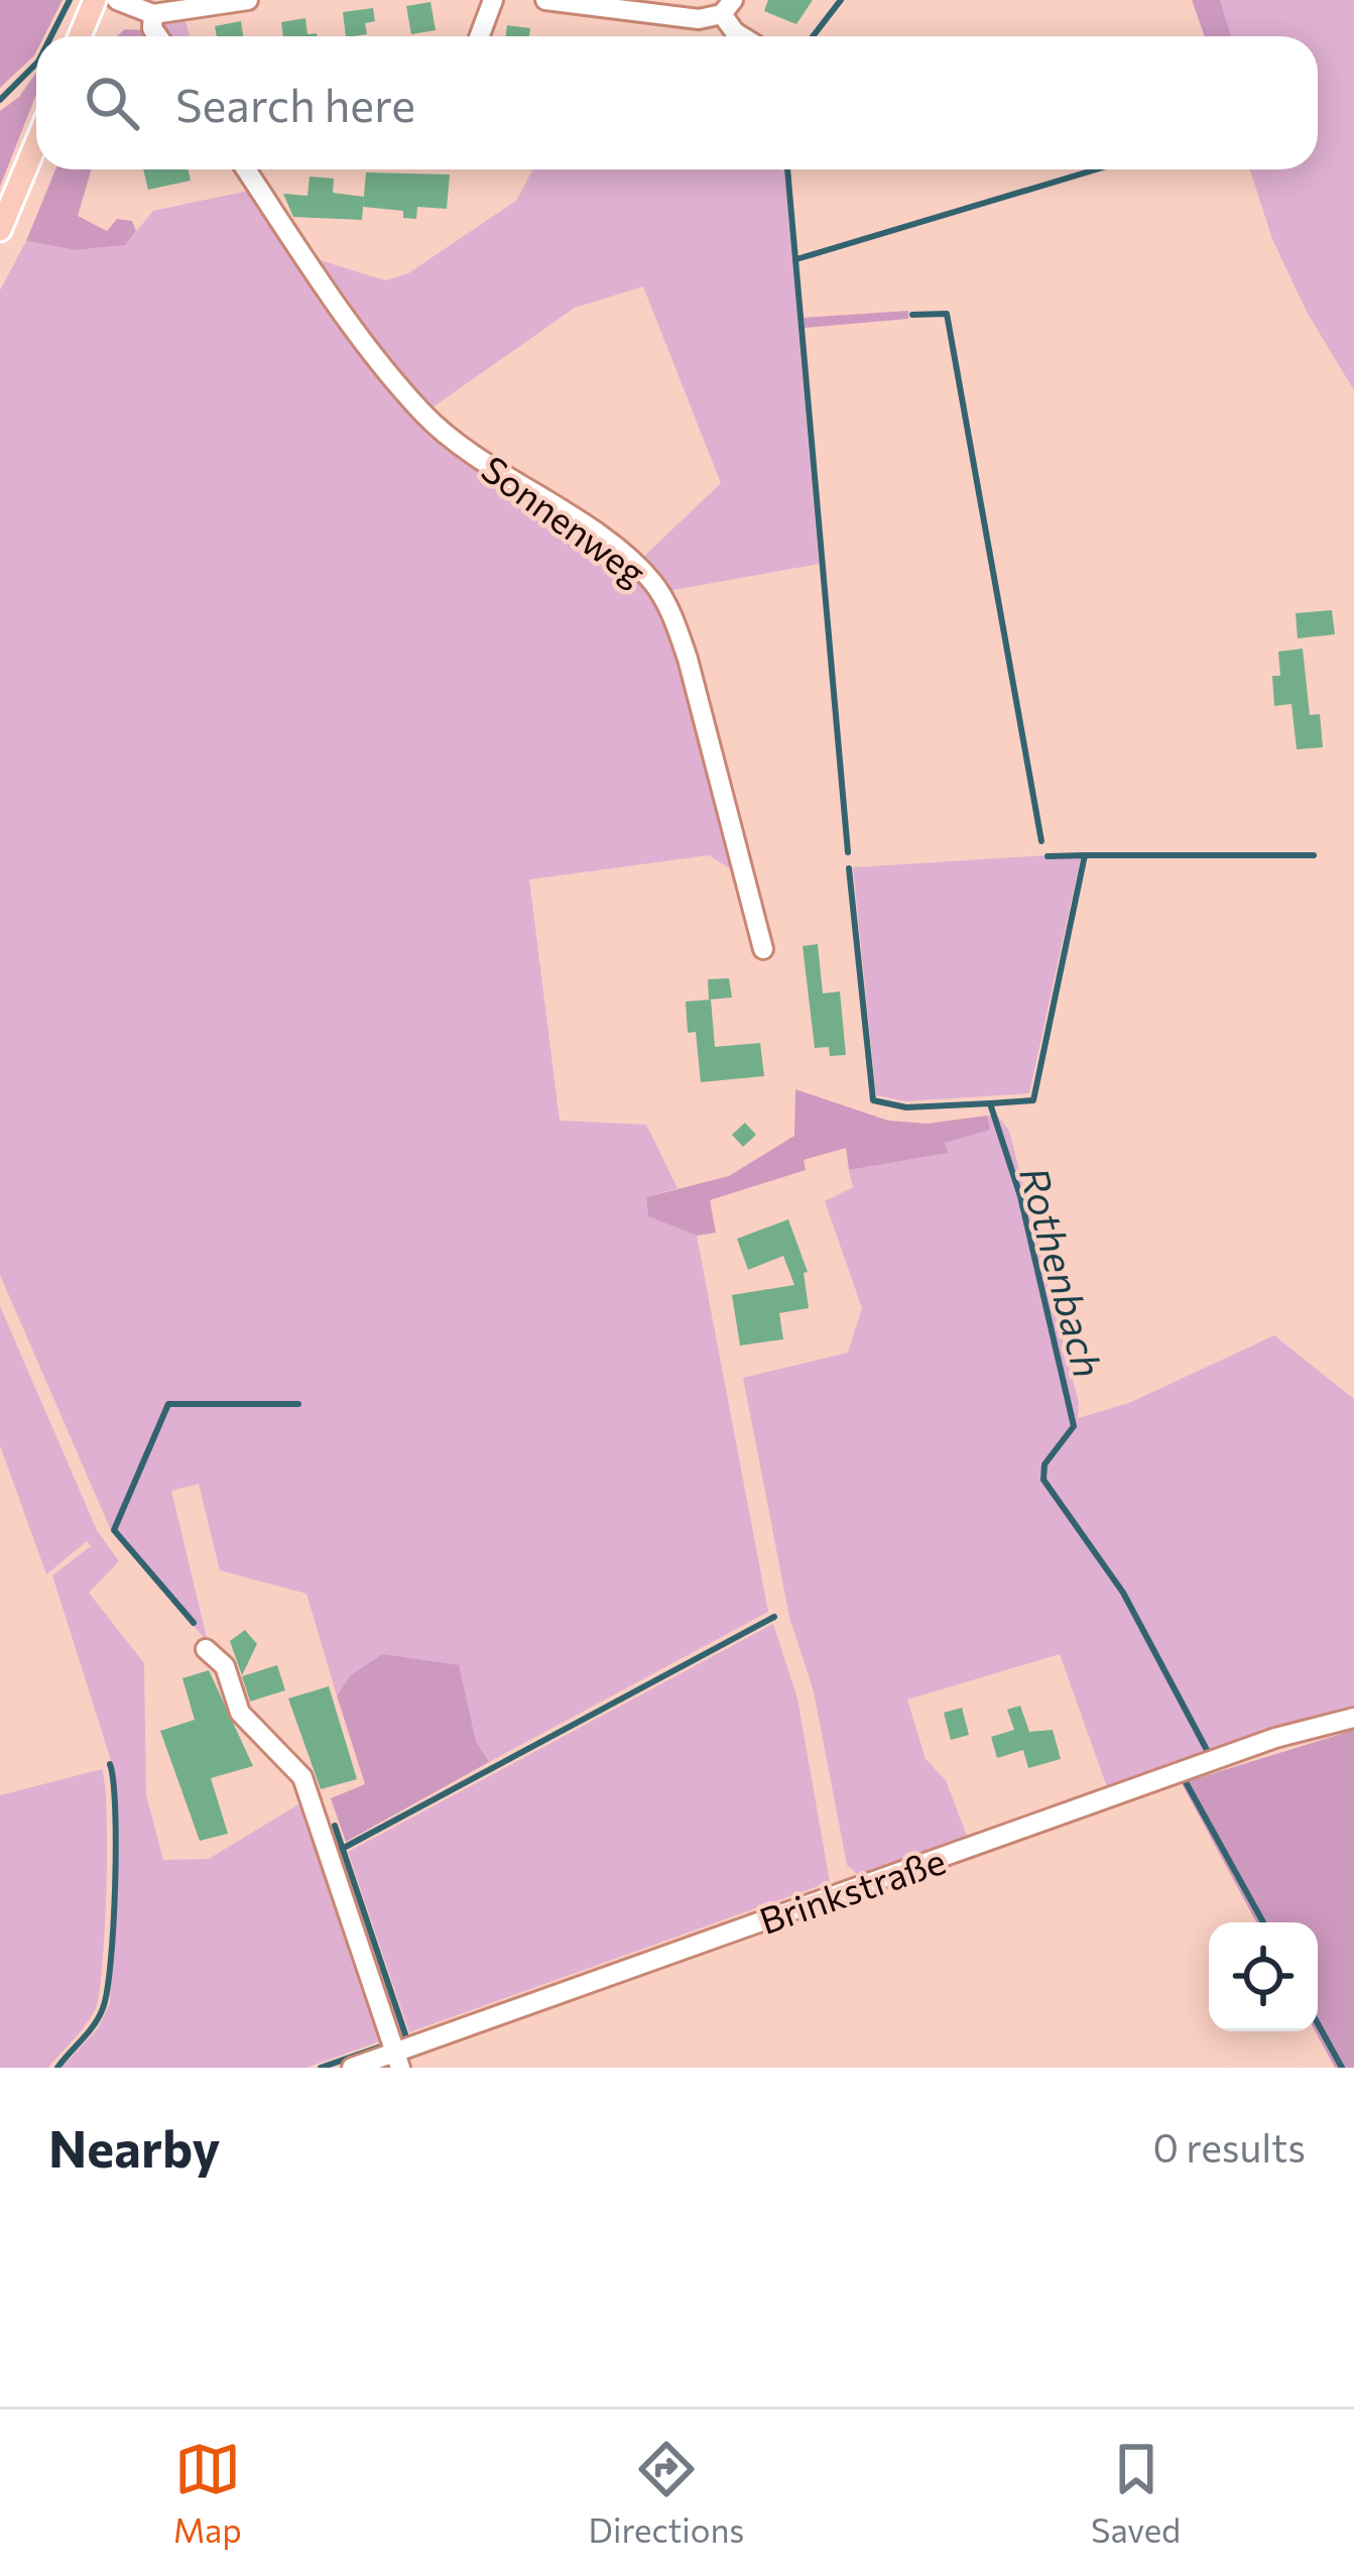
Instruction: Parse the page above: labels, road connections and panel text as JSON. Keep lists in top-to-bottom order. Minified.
{"streets":{"street":["Sonnenweg","Brinkstraße"]},"water":["Rothenbach"],"page":{"search":"Search here","heading":["Nearby","0 results"],"nav":["Map","Directions","Saved"]}}
